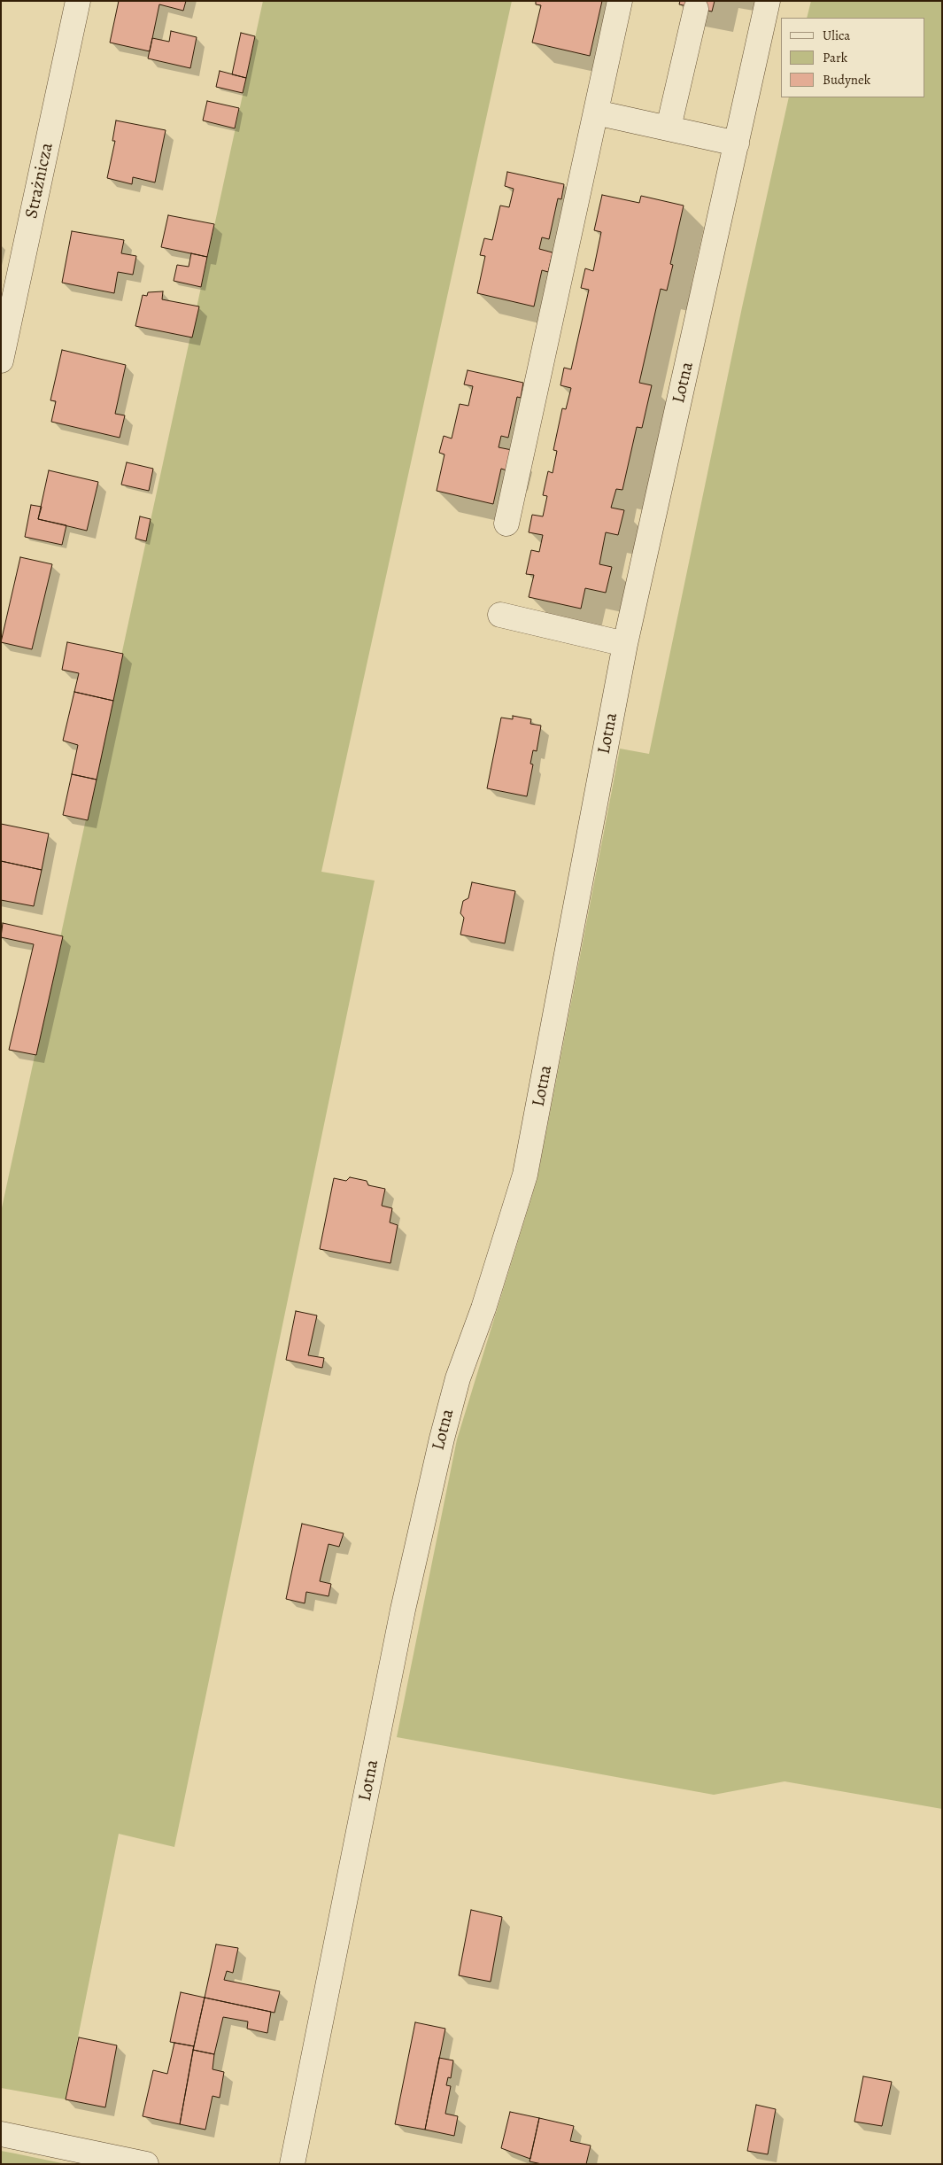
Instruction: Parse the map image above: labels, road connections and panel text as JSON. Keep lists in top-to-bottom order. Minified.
{"streets":{"street":["Strażnicza","Lotna"]},"legend":["Ulica","Park","Budynek"]}
